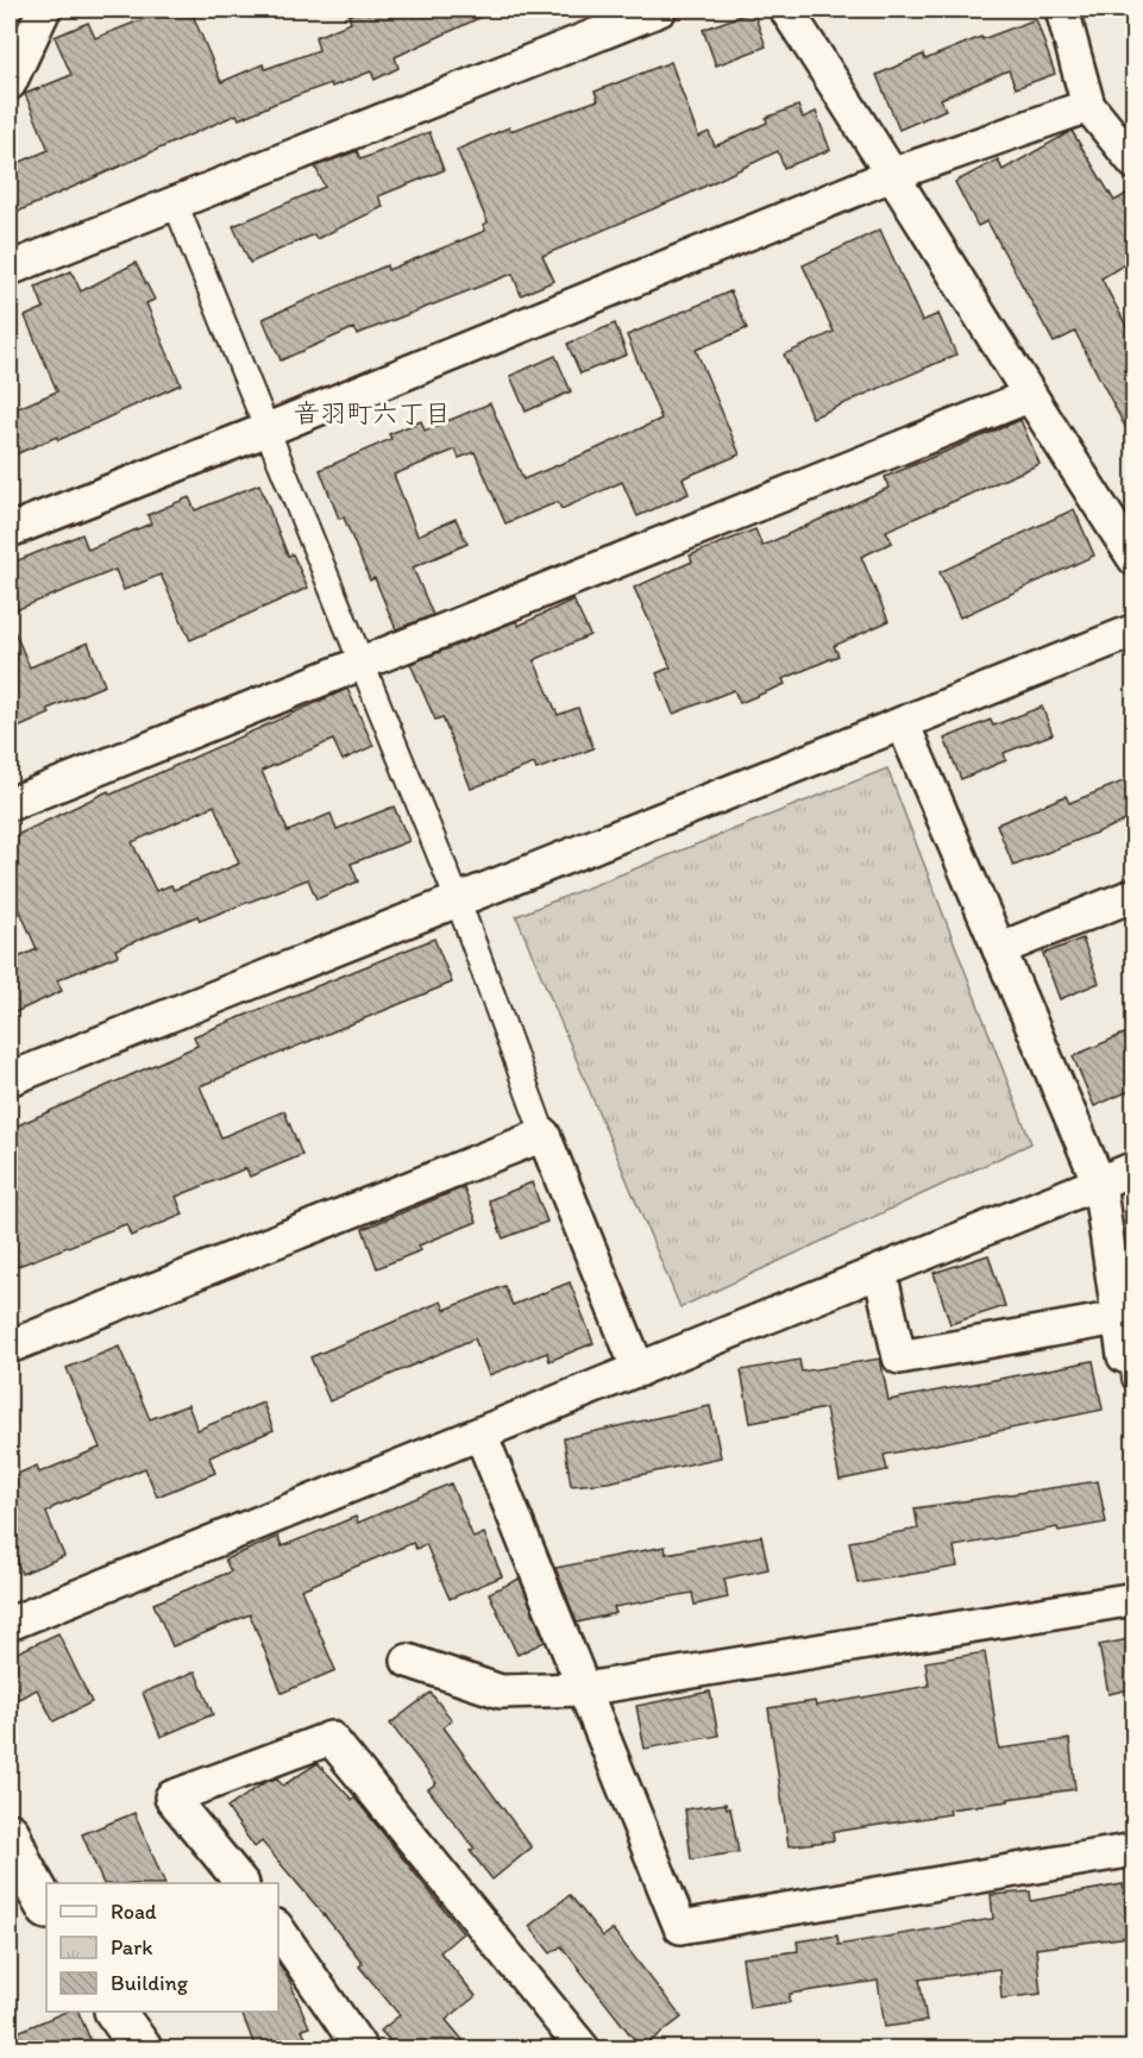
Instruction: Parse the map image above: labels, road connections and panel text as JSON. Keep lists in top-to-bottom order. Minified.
{"districts":["音羽町六丁目"],"legend":["Road","Park","Building"]}
